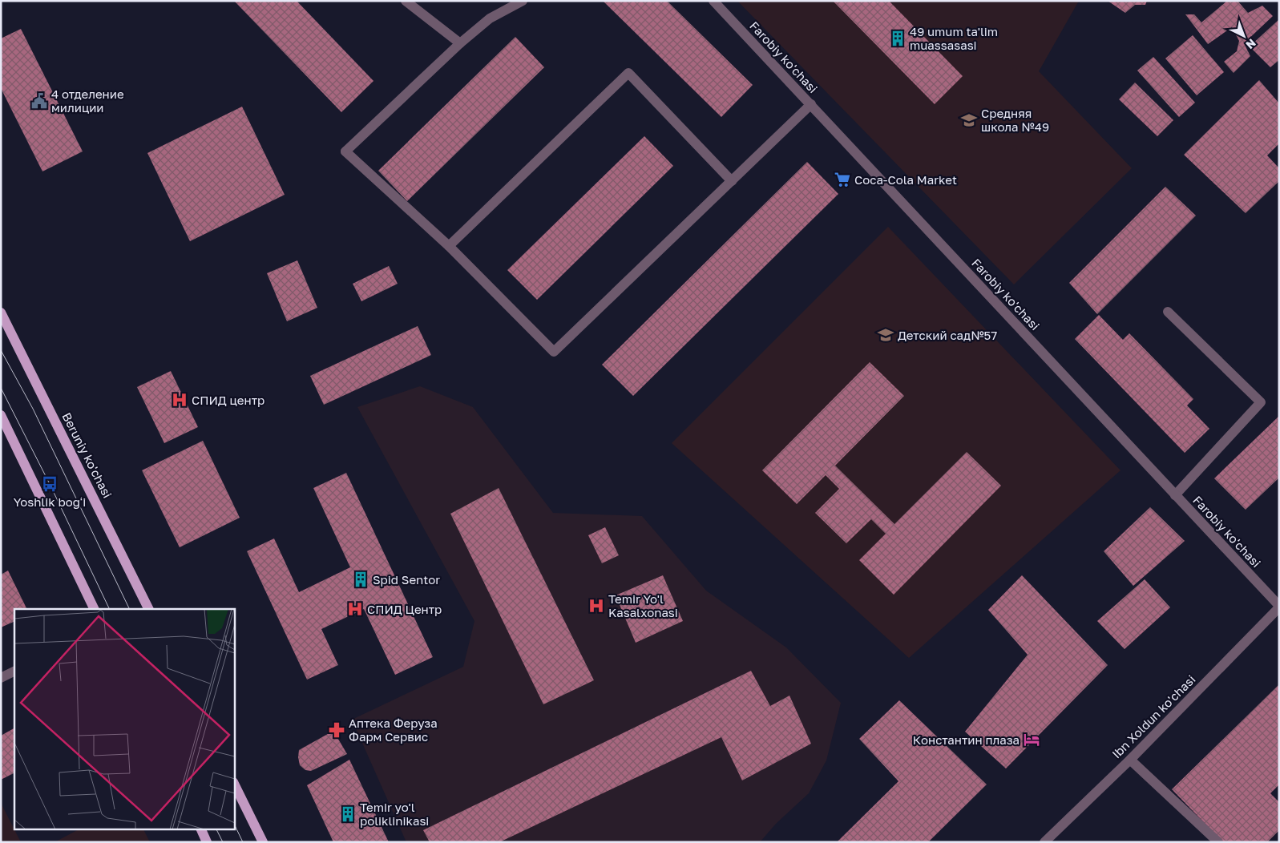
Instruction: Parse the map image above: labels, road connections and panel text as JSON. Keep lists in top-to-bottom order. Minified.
{"streets":{"main road":["Beruniy ko'chasi"],"street":["Farobiy ko'chasi","Ibn Xoldun ko'chasi"]},"crossings":[["Farobiy ko'chasi","Ibn Xoldun ko'chasi"]],"places":{"building":["49 umum ta'lim muassasasi","Spid Sentor","Temir yo'l poliklinikasi"],"public building":["4 отделение милиции"],"school or university":["Средняя школа №49","Детский сад№57"],"supermarket":["Coca-Cola Market"],"hospital":["СПИД центр","Temir Yo'l Kasalxonasi","СПИД Центр"],"bus stop":["Yoshlik bogʻi"],"pharmacy":["Аптека Феруза Фарм Сервис"],"hotel":["Константин плаза"]},"north":"bottom right"}
